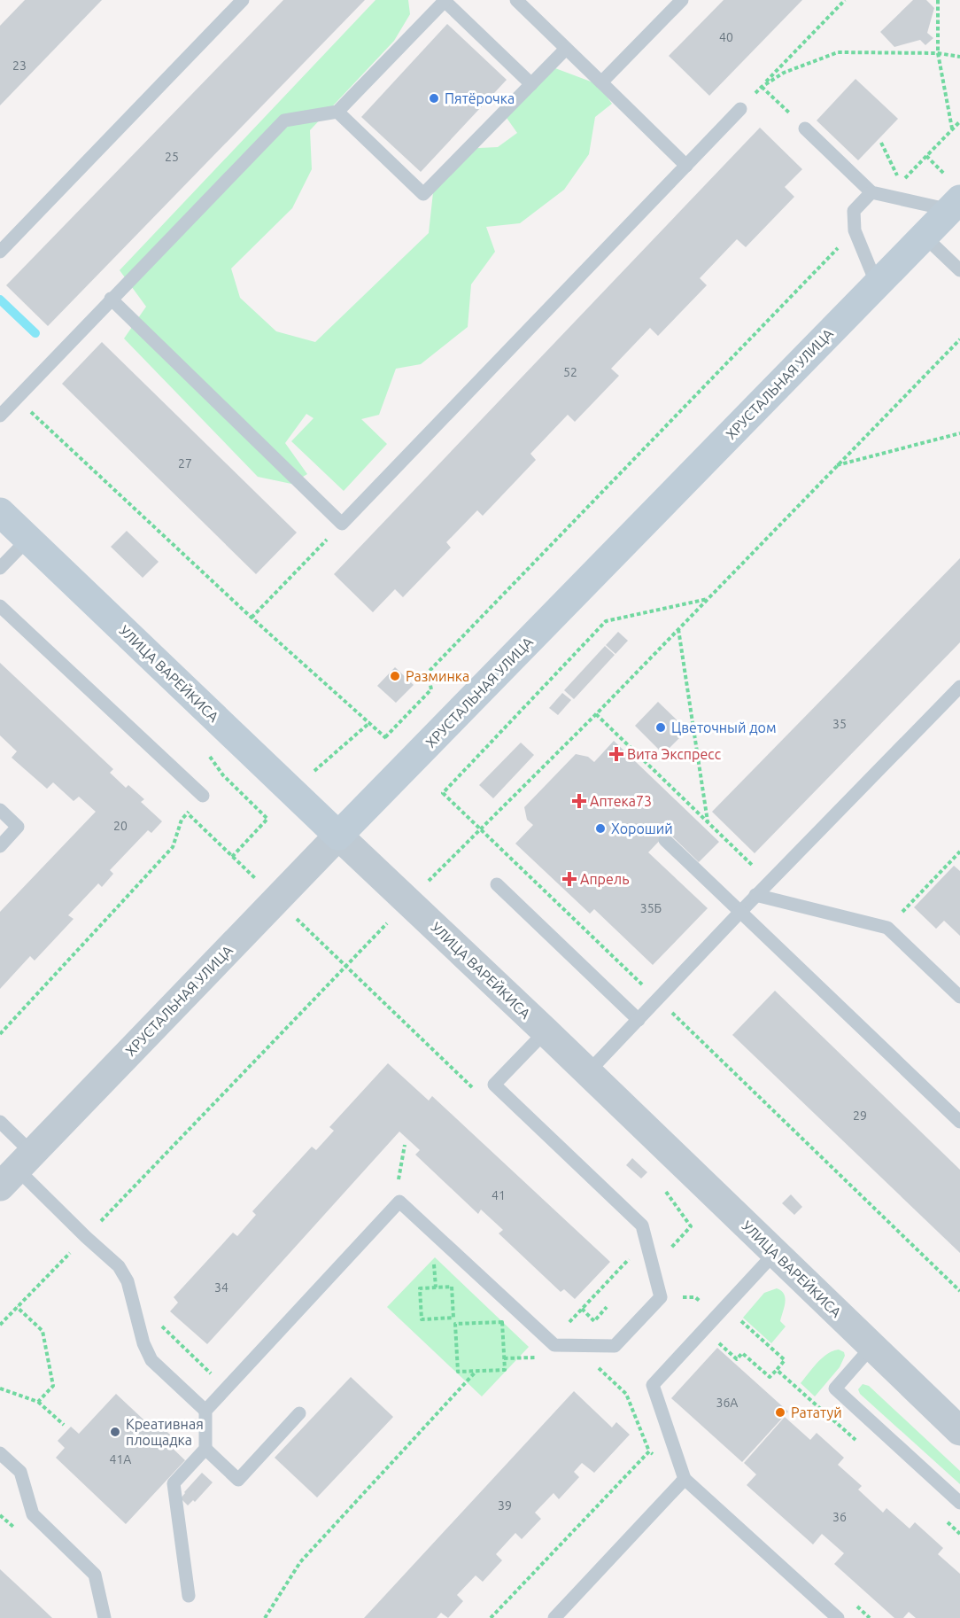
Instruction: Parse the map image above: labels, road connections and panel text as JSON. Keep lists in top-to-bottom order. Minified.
{"streets":{"main road":["ХРУСТАЛЬНАЯ УЛИЦА","УЛИЦА ВАРЕЙКИСА"]},"crossings":[["ХРУСТАЛЬНАЯ УЛИЦА","УЛИЦА ВАРЕЙКИСА"]],"places":{"other":["Пятёрочка","Разминка","Цветочный дом","Хороший","Рататуй","Креативная площадка"],"health":["Вита Экспресс","Аптека73","Апрель"]},"house_numbers":["40","23","25","52","27","35","20","35Б","29","41","34","36А","41А","39","36"]}
